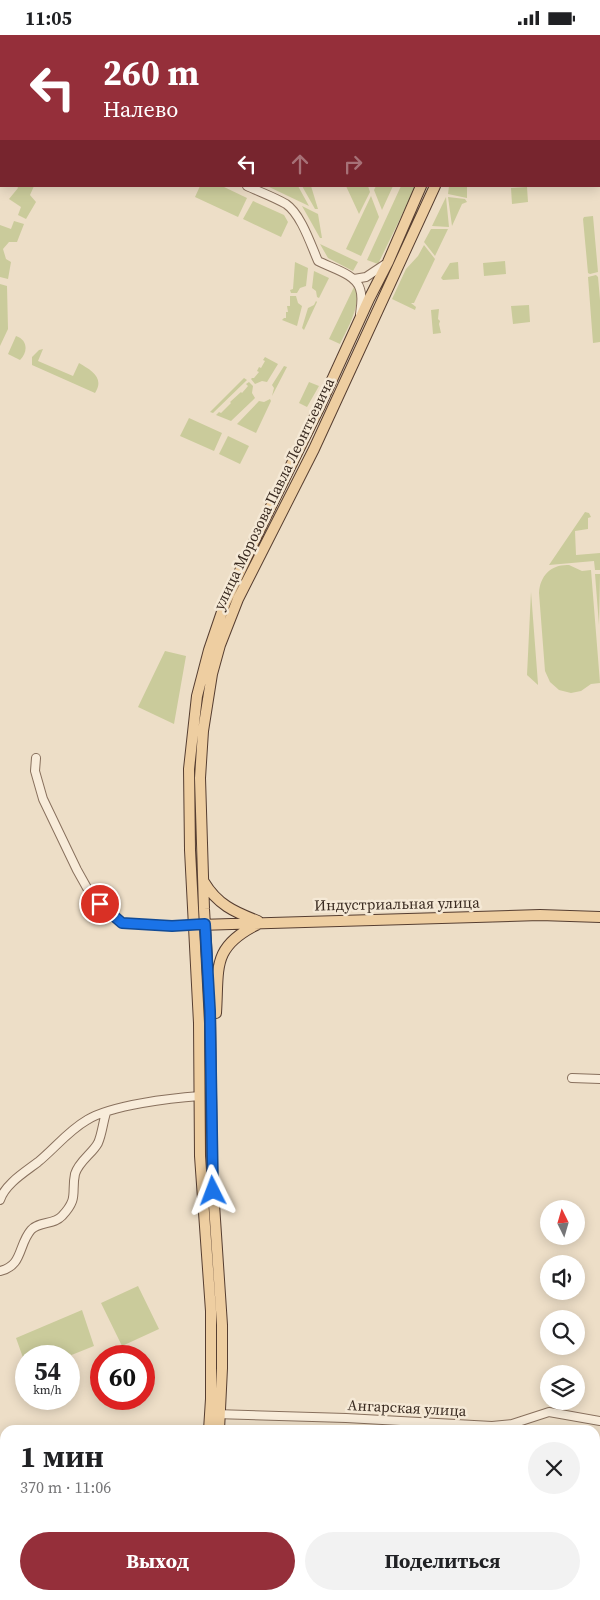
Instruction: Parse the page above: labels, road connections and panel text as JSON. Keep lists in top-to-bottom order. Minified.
{"streets":{"main road":["улица Морозова Павла Леонтьевича","Индустриальная улица"],"street":["Ангарская улица"]},"crossings":[["улица Морозова Павла Леонтьевича","Индустриальная улица"],["улица Морозова Павла Леонтьевича","Ангарская улица"]],"north":"top","page":{"status":"11:05","turn":["260 m","Налево"],"speed":"54 km/h","limit":"60","heading":["1 мин","370 m · 11:06"],"buttons":["Выход","Поделиться"]}}
